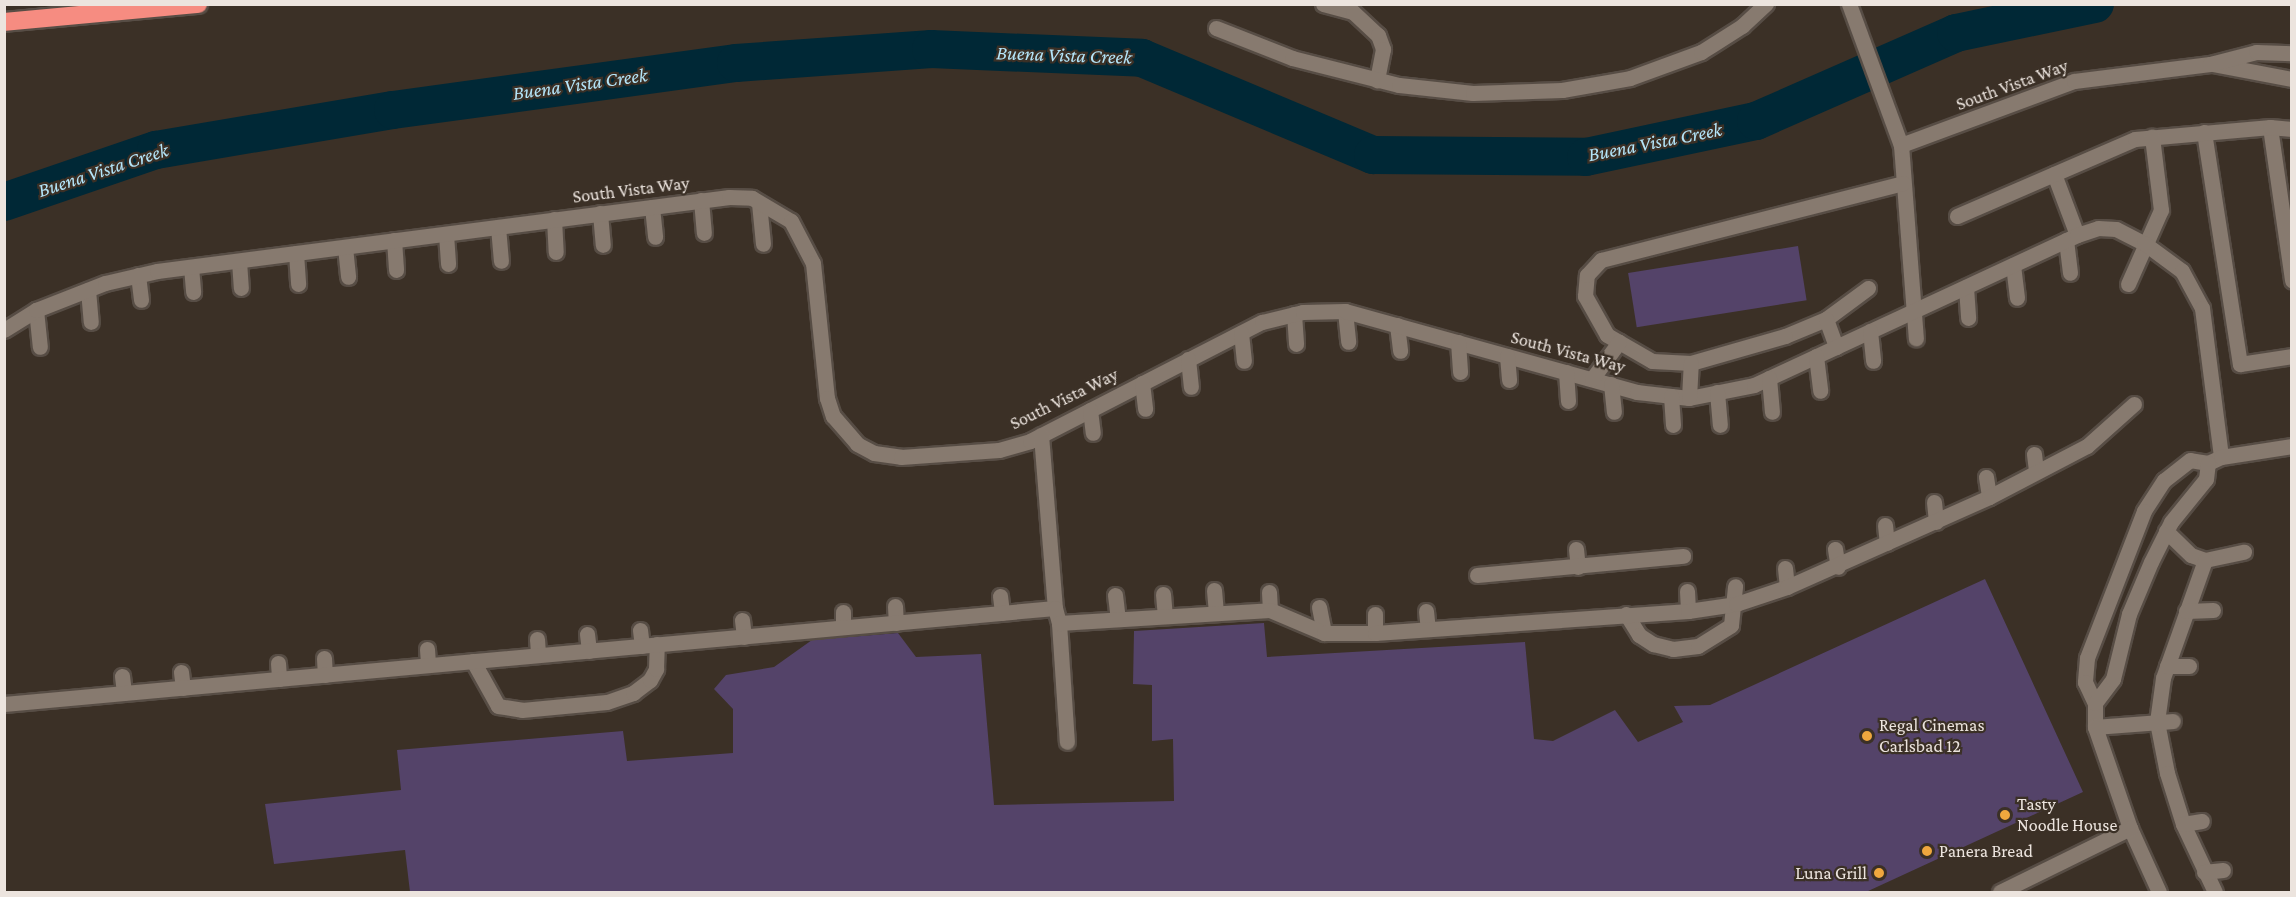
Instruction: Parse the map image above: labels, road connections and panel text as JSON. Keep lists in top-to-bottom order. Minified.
{"streets":{"street":["South Vista Way"]},"water":["Buena Vista Creek"],"places":["Regal Cinemas Carlsbad 12","Tasty Noodle House","Panera Bread","Luna Grill"]}
